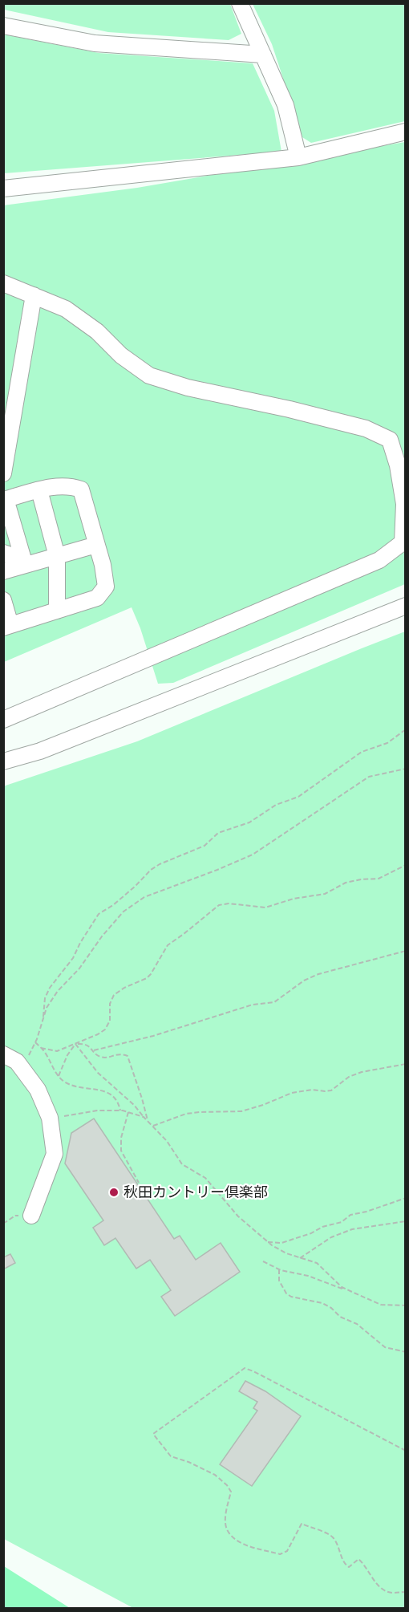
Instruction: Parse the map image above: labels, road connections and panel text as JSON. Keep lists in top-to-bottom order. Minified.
{"places":["秋田カントリー倶楽部"]}
